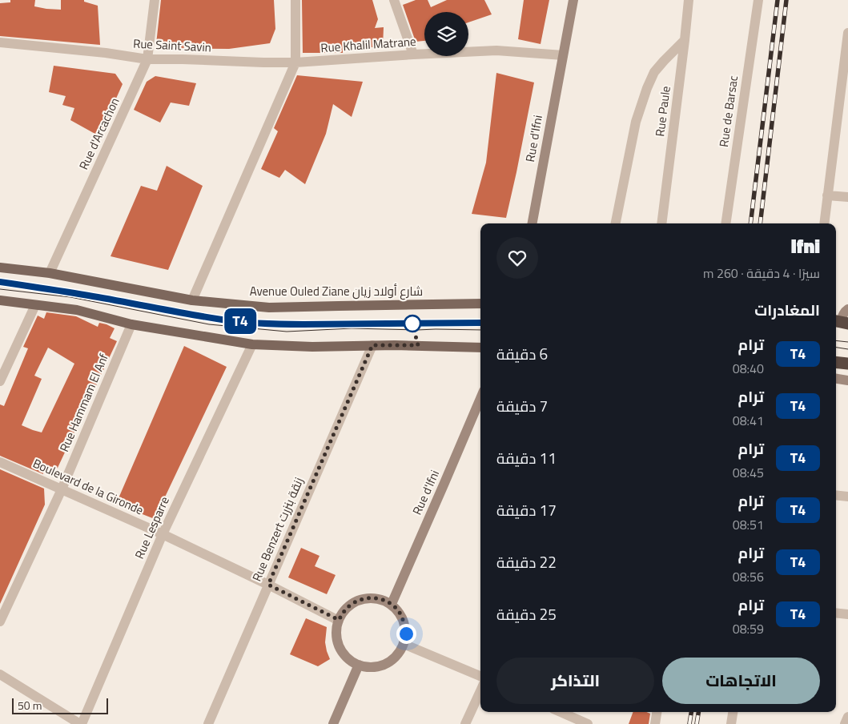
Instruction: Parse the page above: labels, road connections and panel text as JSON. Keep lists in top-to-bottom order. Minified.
{"streets":{"main road":["Avenue Ouled Ziane شارع أولاد زيان"],"street":["Rue Khalil Matrane","Rue Saint Savin","Rue Paule","Rue de Barsac","Rue d'Arcachon","Rue d'Ifni","Rue Hammam El Anf","Boulevard de la Gironde","Rue Lesparre","Rue Benzert زنقة بنزرت"]},"crossings":[["Rue Khalil Matrane","Rue Saint Savin"],["Rue Khalil Matrane","Rue d'Ifni"],["Rue Saint Savin","Rue d'Arcachon"],["Rue d'Arcachon","Avenue Ouled Ziane شارع أولاد زيان"],["Rue d'Ifni","Boulevard de la Gironde"],["Rue Hammam El Anf","Boulevard de la Gironde"],["Boulevard de la Gironde","Rue Lesparre"],["Boulevard de la Gironde","Rue Benzert زنقة بنزرت"]],"lines":["tram line T4"],"scale_bar":"50 m","page":{"on_map":"T4","heading":[["Ifni","سيرًا · 4 دقيقة · 260 m"],"المغادرات"],"list":[{"mark":"T4","name":"ترام","note":"08:40","value":"6 دقيقة"},{"mark":"T4","name":"ترام","note":"08:41","value":"7 دقيقة"},{"mark":"T4","name":"ترام","note":"08:45","value":"11 دقيقة"},{"mark":"T4","name":"ترام","note":"08:51","value":"17 دقيقة"},{"mark":"T4","name":"ترام","note":"08:56","value":"22 دقيقة"},{"mark":"T4","name":"ترام","note":"08:59","value":"25 دقيقة"}],"buttons":["الاتجاهات","التذاكر"],"scale":"50 m"}}
